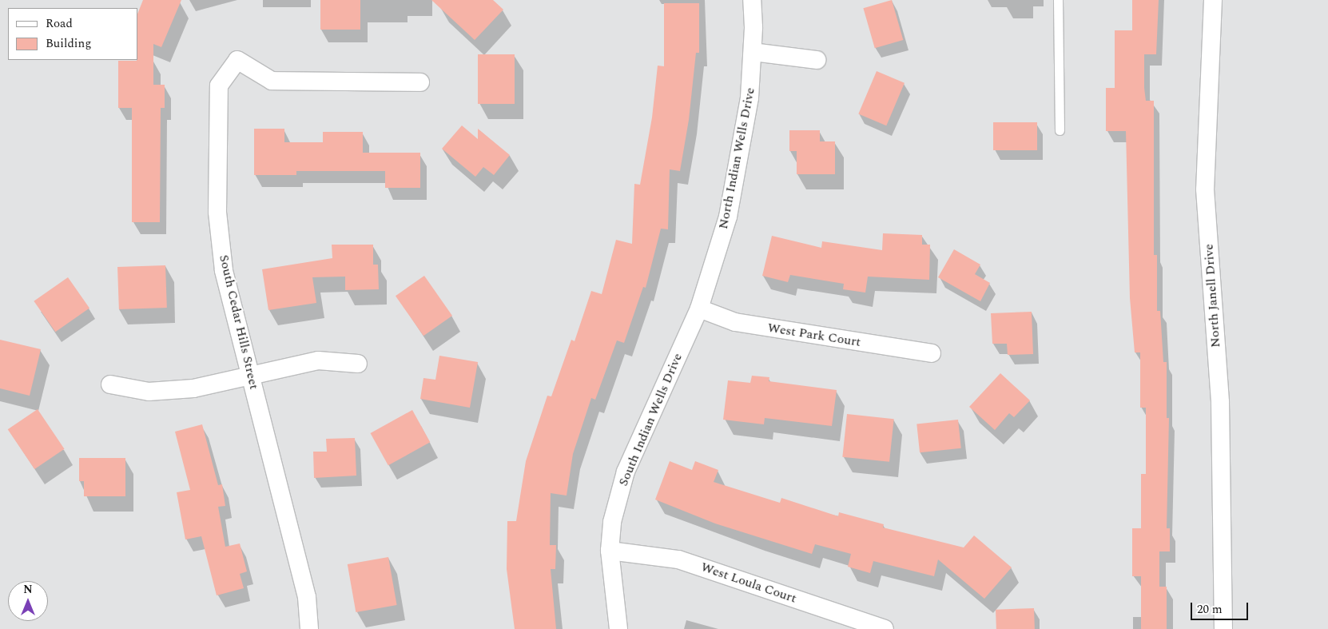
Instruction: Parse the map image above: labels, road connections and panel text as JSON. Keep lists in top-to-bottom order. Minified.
{"streets":{"street":["North Indian Wells Drive","North Janell Drive","South Cedar Hills Street","West Park Court","South Indian Wells Drive","West Loula Court"]},"crossings":[["North Indian Wells Drive","West Park Court"],["North Indian Wells Drive","South Indian Wells Drive"],["West Park Court","South Indian Wells Drive"],["South Indian Wells Drive","West Loula Court"]],"legend":["Road","Building"],"scale_bar":"20 m","north":"top"}
